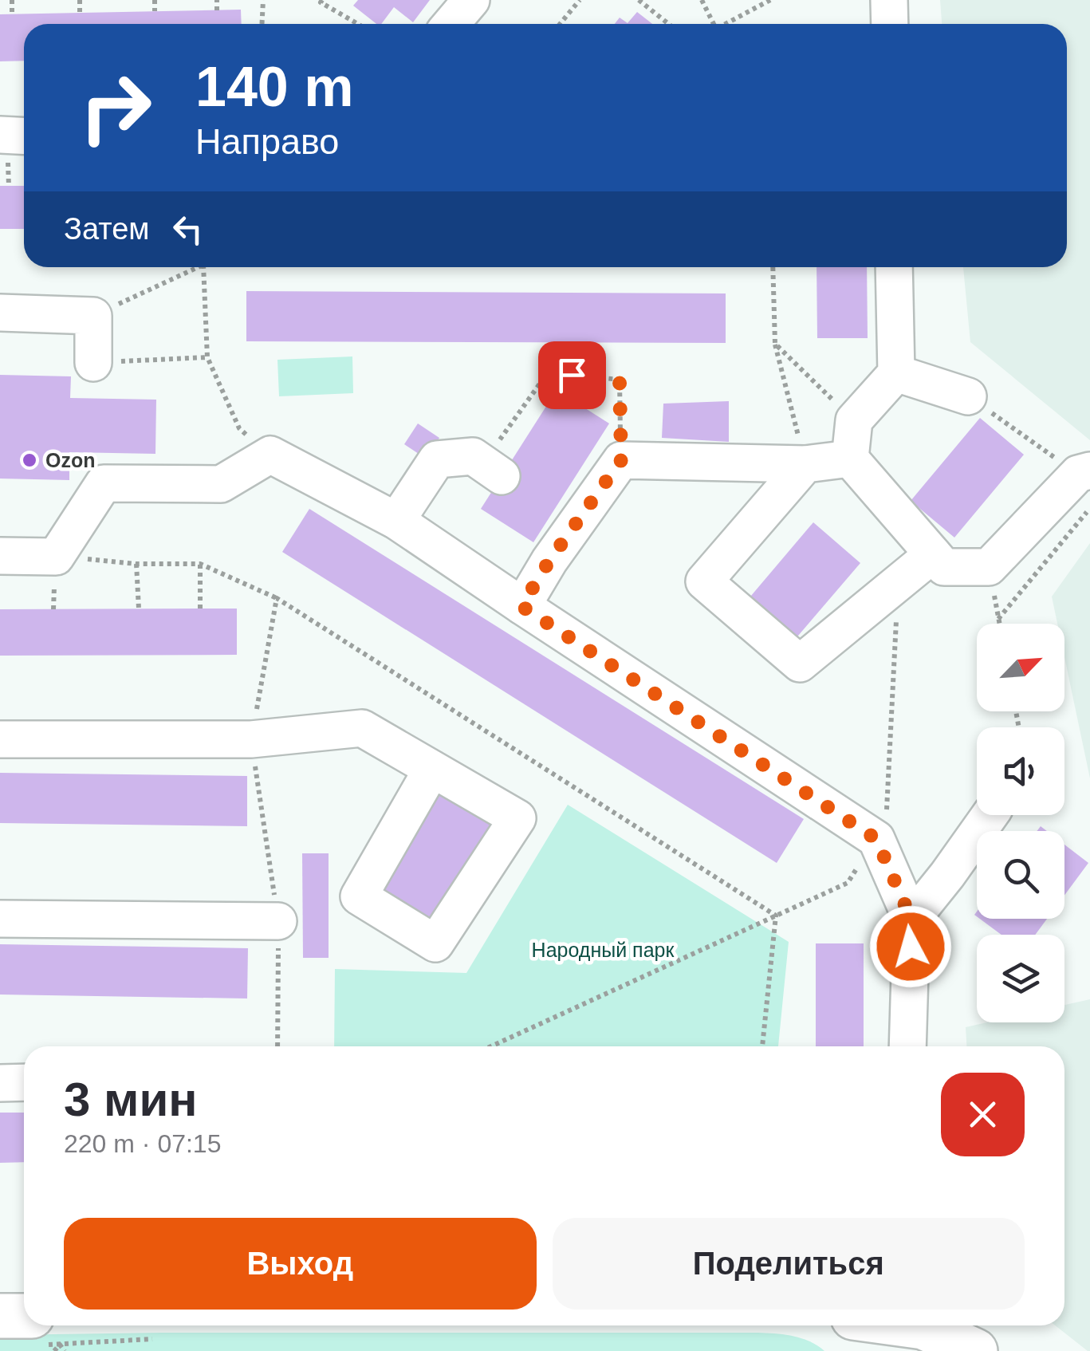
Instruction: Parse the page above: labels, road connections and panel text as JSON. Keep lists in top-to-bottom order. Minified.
{"parks":["Народный парк"],"places":["Ozon"],"north":"top right","page":{"turn":["140 m","Направо"],"then":"Затем","heading":["3 мин","220 m · 07:15"],"buttons":["Выход","Поделиться"]}}
